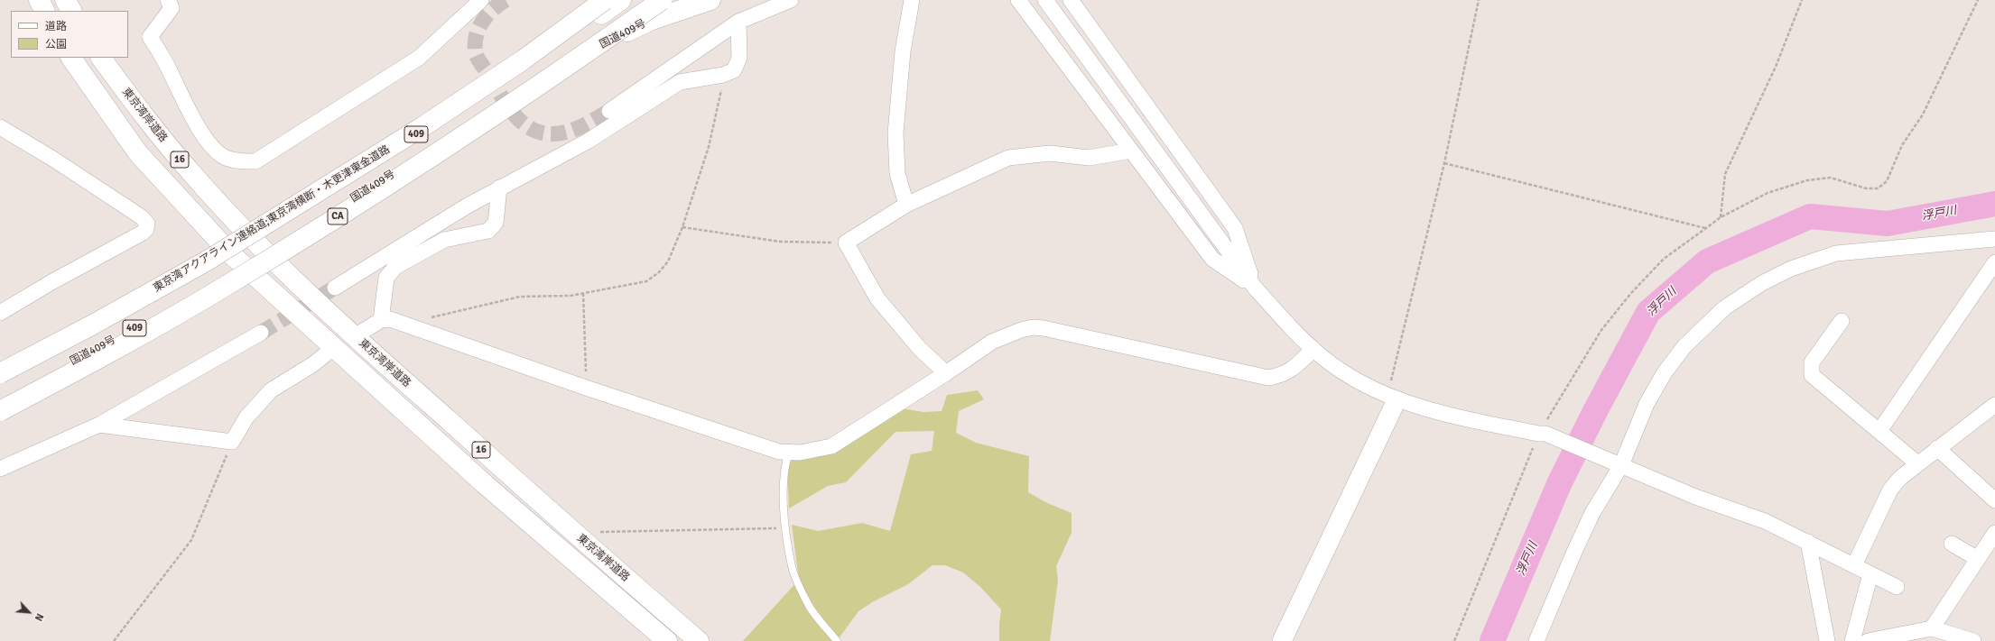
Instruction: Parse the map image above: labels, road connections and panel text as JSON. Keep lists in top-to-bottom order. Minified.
{"streets":{"highway":["国道409号","東京湾岸道路","409","16","CA","東京湾アクアライン連絡道;東京湾横断・木更津東金道路"]},"crossings":[["国道409号","東京湾岸道路"],["国道409号","東京湾アクアライン連絡道;東京湾横断・木更津東金道路"]],"water":["浮戸川"],"legend":["道路","公園"],"north":"bottom right"}
